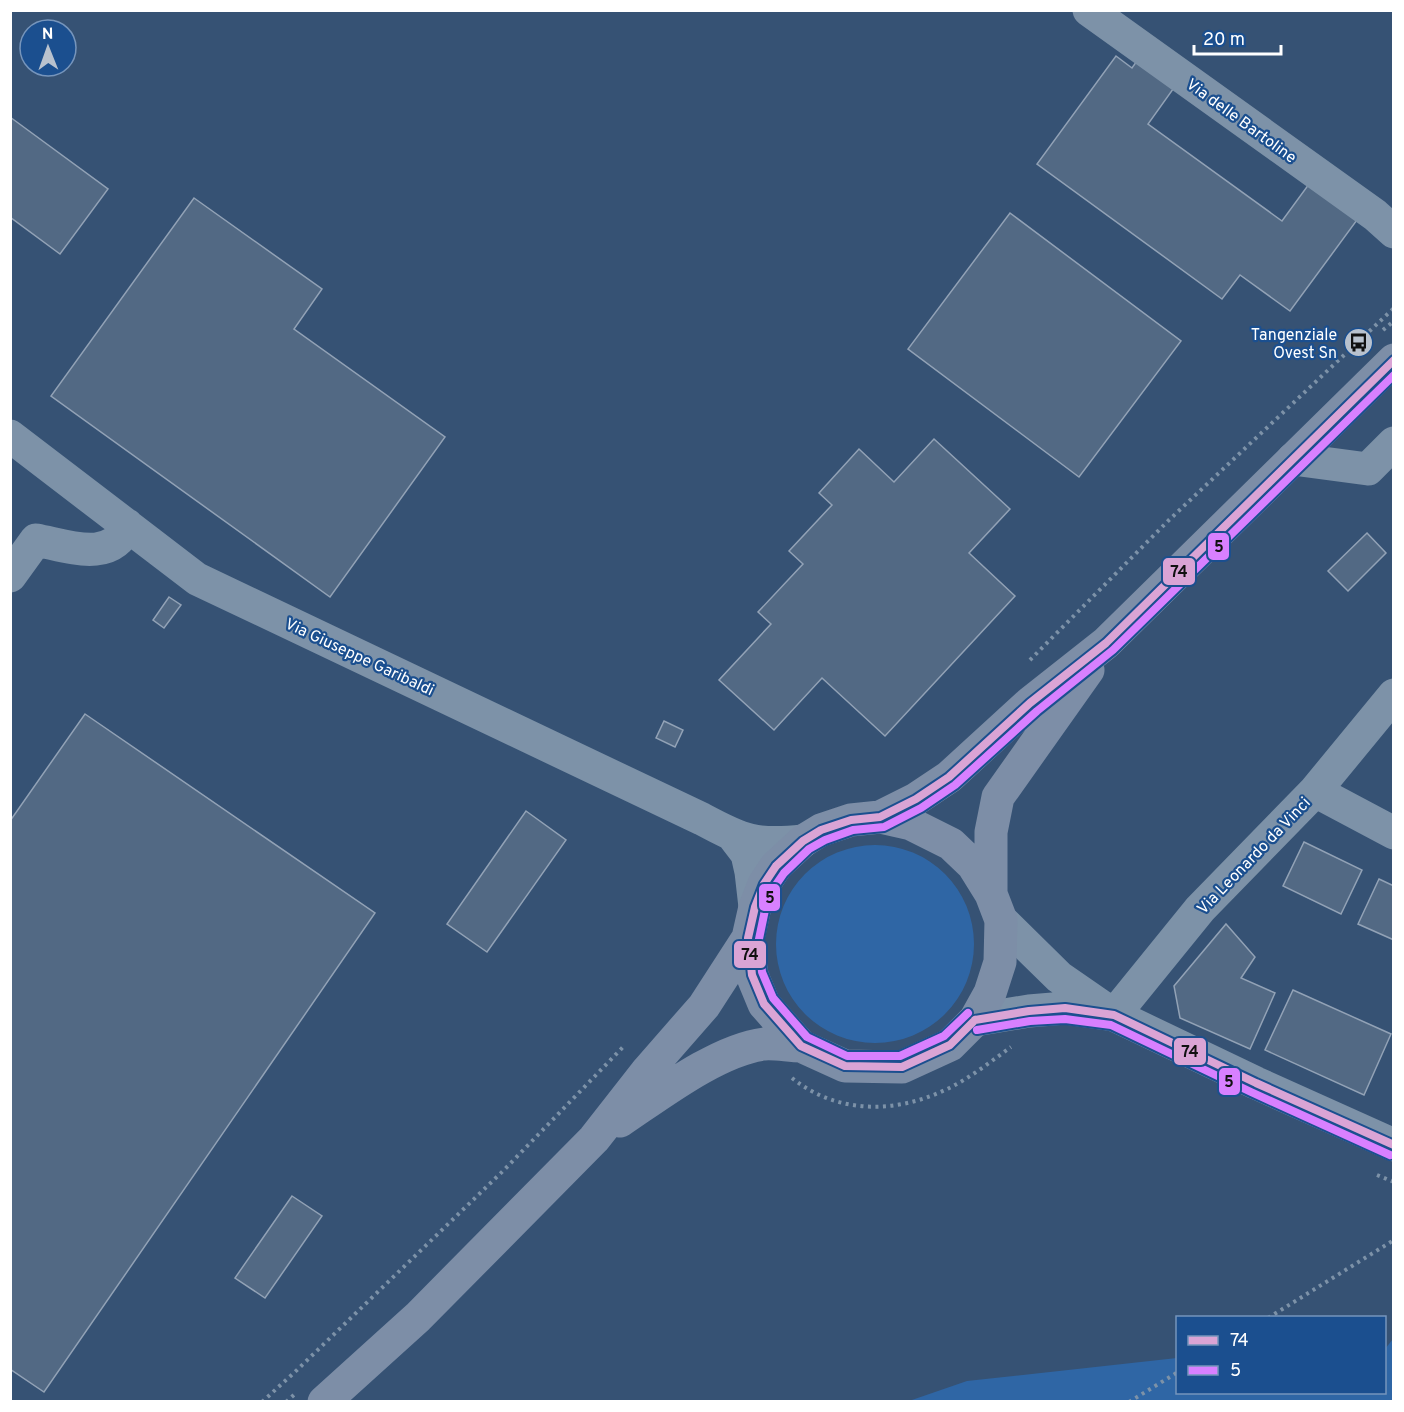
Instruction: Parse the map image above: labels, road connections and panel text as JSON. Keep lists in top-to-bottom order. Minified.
{"streets":{"street":["Via delle Bartoline","Via Giuseppe Garibaldi","Via Leonardo da Vinci"]},"places":{"bus stop":["Tangenziale Ovest Sn"]},"lines":["transit line 74","transit line 5"],"legend":["74","5"],"scale_bar":"20 m","north":"top"}
